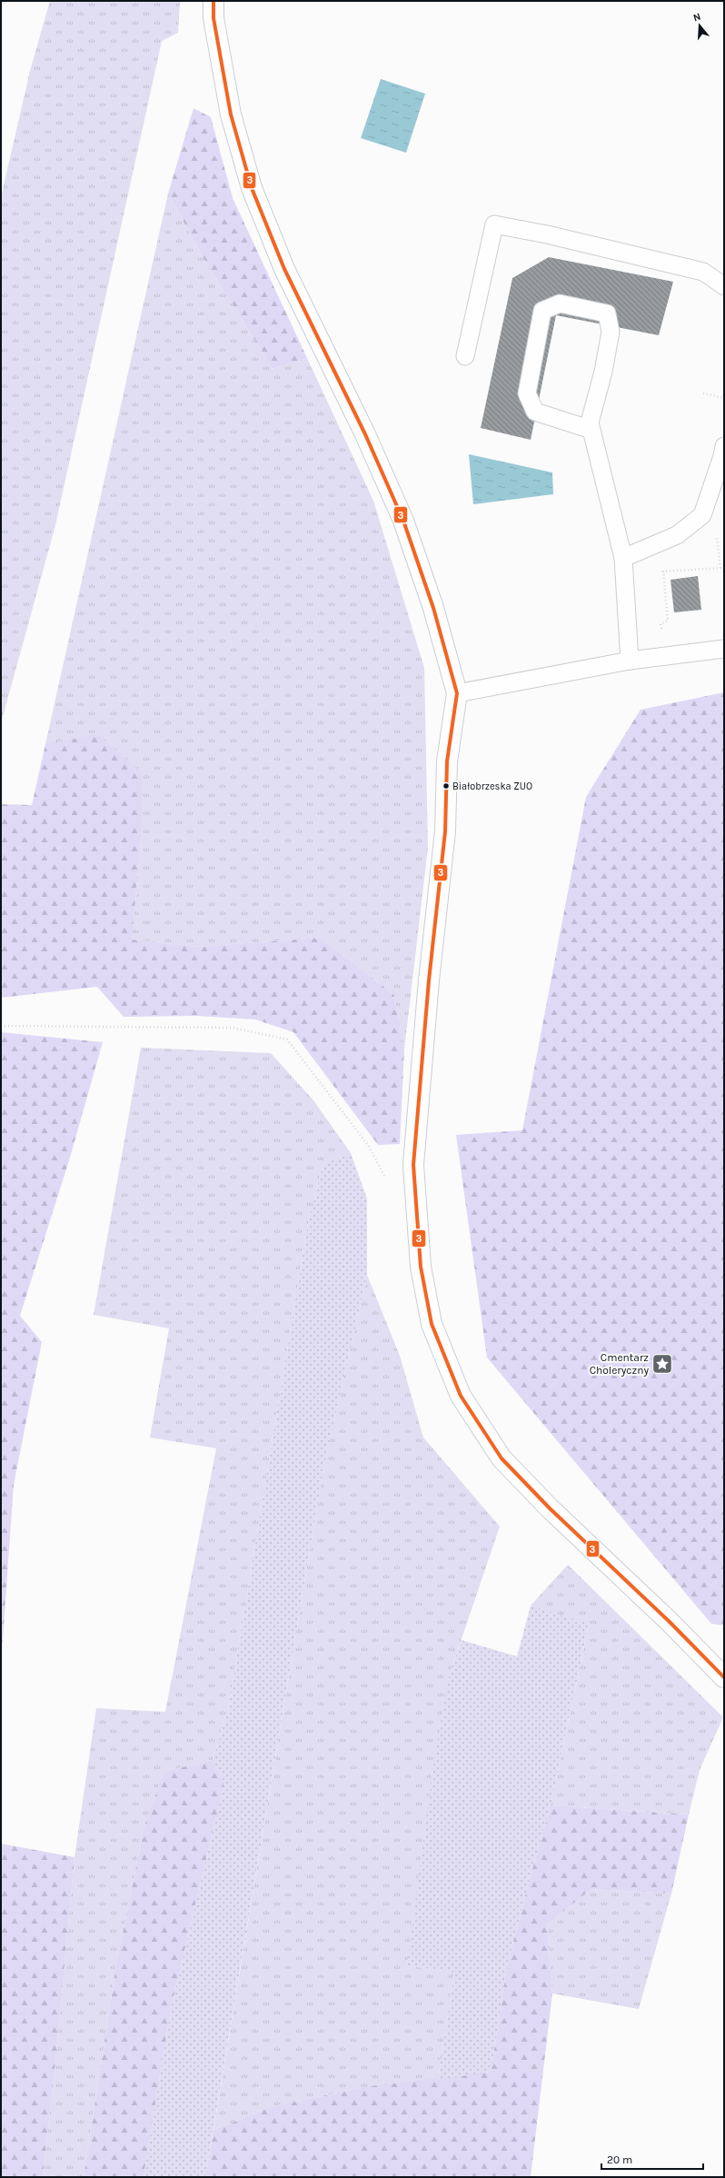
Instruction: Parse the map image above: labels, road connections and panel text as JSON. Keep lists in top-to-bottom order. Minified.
{"places":{"other":["Białobrzeska ZUO"],"place":["Cmentarz Choleryczny"]},"lines":["transit line 3"],"scale_bar":"20 m","north":"top"}
